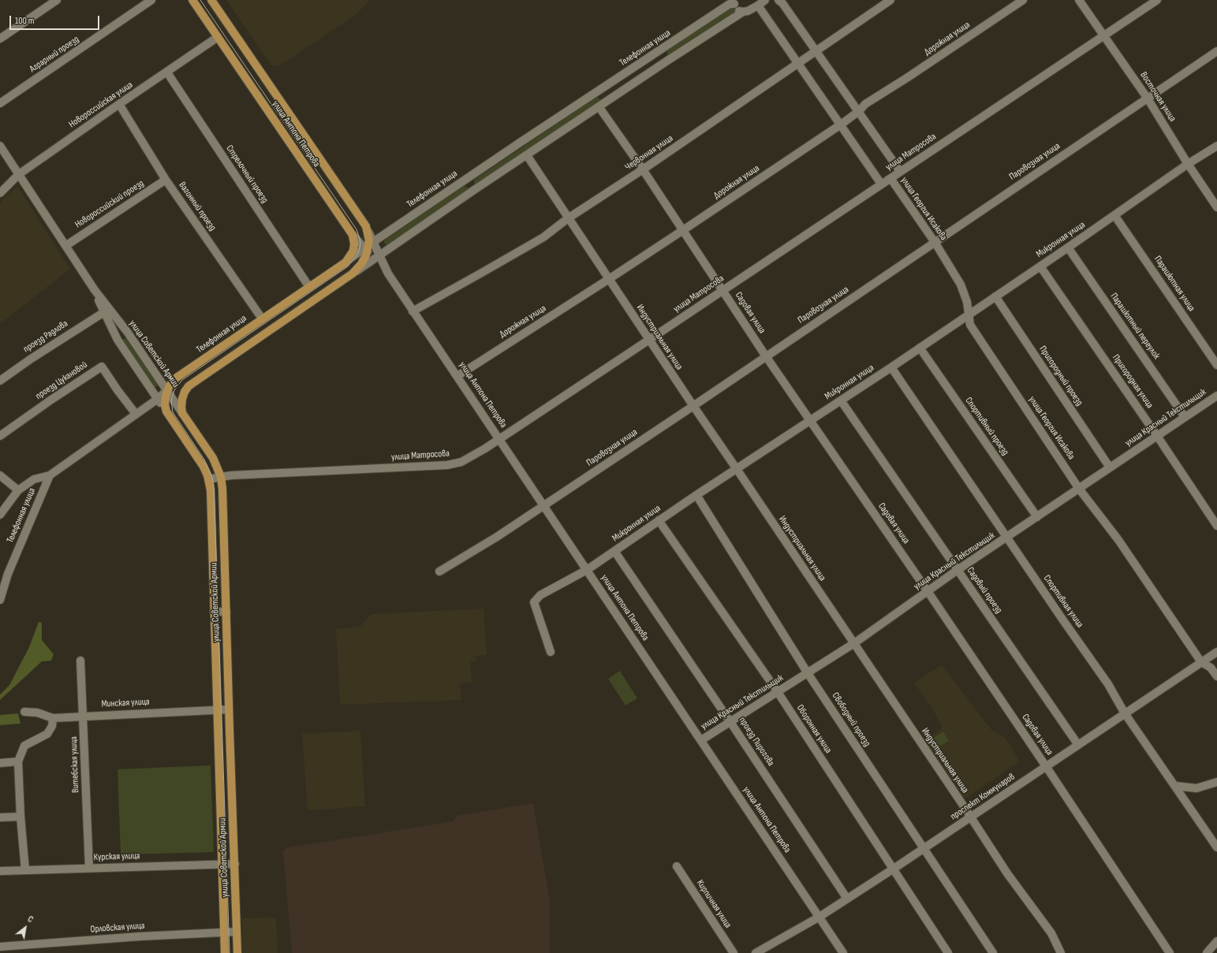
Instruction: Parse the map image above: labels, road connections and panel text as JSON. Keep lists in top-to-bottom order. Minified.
{"streets":{"main road":["Телефонная улица","улица Антона Петрова","улица Советской Армии"],"street":["Дорожная улица","Аграрный проезд","Восточная улица","Новороссийская улица","улица Матросова","Червонная улица","Паровозная улица","Стрелочный проезд","Новороссийский проезд","Вагонный проезд","улица Георгия Исакова","Микронная улица","Парашютная улица","Садовая улица","Парашютный переулок","проезд Радлова","Индустриальная улица","Пригородный проезд","проезд Цукановой","Пригородная улица","улица Красный Текстильщик","Спортивный проезд","Садовый проезд","Спортивная улица","Минская улица","Свободный проезд","Оборонная улица","проезд Пирогова","Витебская улица","проспект Коммунаров","Курская улица","Кирпичная улица","Орловская улица"]},"crossings":[["Дорожная улица","улица Антона Петрова"],["Дорожная улица","улица Георгия Исакова"],["Дорожная улица","Садовая улица"],["Дорожная улица","Индустриальная улица"],["Телефонная улица","улица Антона Петрова"],["Телефонная улица","Стрелочный проезд"],["Телефонная улица","Вагонный проезд"],["Телефонная улица","улица Советской Армии"],["Телефонная улица","проезд Цукановой"],["Восточная улица","улица Матросова"],["Восточная улица","Паровозная улица"],["Восточная улица","Микронная улица"],["Новороссийская улица","улица Антона Петрова"],["Новороссийская улица","Стрелочный проезд"],["Новороссийская улица","Вагонный проезд"],["Новороссийская улица","улица Советской Армии"],["улица Антона Петрова","улица Матросова"],["улица Антона Петрова","Червонная улица"],["улица Антона Петрова","Паровозная улица"],["улица Антона Петрова","Микронная улица"],["улица Антона Петрова","улица Красный Текстильщик"],["улица Антона Петрова","проспект Коммунаров"],["улица Матросова","улица Георгия Исакова"],["улица Матросова","Садовая улица"],["улица Матросова","Индустриальная улица"],["улица Матросова","улица Советской Армии"],["Червонная улица","улица Георгия Исакова"],["Червонная улица","Садовая улица"],["Червонная улица","Индустриальная улица"],["Паровозная улица","улица Георгия Исакова"],["Паровозная улица","Садовая улица"],["Паровозная улица","Индустриальная улица"],["Новороссийский проезд","Вагонный проезд"],["Новороссийский проезд","улица Советской Армии"],["улица Георгия Исакова","Микронная улица"],["улица Георгия Исакова","улица Красный Текстильщик"],["улица Георгия Исакова","проспект Коммунаров"],["Микронная улица","Парашютная улица"],["Микронная улица","Садовая улица"],["Микронная улица","Парашютный переулок"],["Микронная улица","Индустриальная улица"],["Микронная улица","Пригородный проезд"],["Микронная улица","Пригородная улица"],["Микронная улица","Спортивный проезд"],["Микронная улица","Садовый проезд"],["Микронная улица","Спортивная улица"],["Микронная улица","Свободный проезд"],["Микронная улица","Оборонная улица"],["Микронная улица","проезд Пирогова"],["Садовая улица","улица Красный Текстильщик"],["Садовая улица","проспект Коммунаров"],["Парашютный переулок","улица Красный Текстильщик"],["проезд Радлова","улица Советской Армии"],["Индустриальная улица","улица Красный Текстильщик"],["Индустриальная улица","проспект Коммунаров"],["улица Советской Армии","Минская улица"],["улица Советской Армии","Курская улица"],["улица Советской Армии","Орловская улица"],["Пригородный проезд","улица Красный Текстильщик"],["Пригородная улица","улица Красный Текстильщик"],["улица Красный Текстильщик","Спортивный проезд"],["улица Красный Текстильщик","Садовый проезд"],["улица Красный Текстильщик","Спортивная улица"],["улица Красный Текстильщик","Свободный проезд"],["улица Красный Текстильщик","Оборонная улица"],["улица Красный Текстильщик","проезд Пирогова"],["Садовый проезд","проспект Коммунаров"],["Спортивная улица","проспект Коммунаров"],["Минская улица","Витебская улица"],["Свободный проезд","проспект Коммунаров"],["Оборонная улица","проспект Коммунаров"],["проезд Пирогова","проспект Коммунаров"],["Витебская улица","Курская улица"]],"scale_bar":"100 m","north":"top right"}
